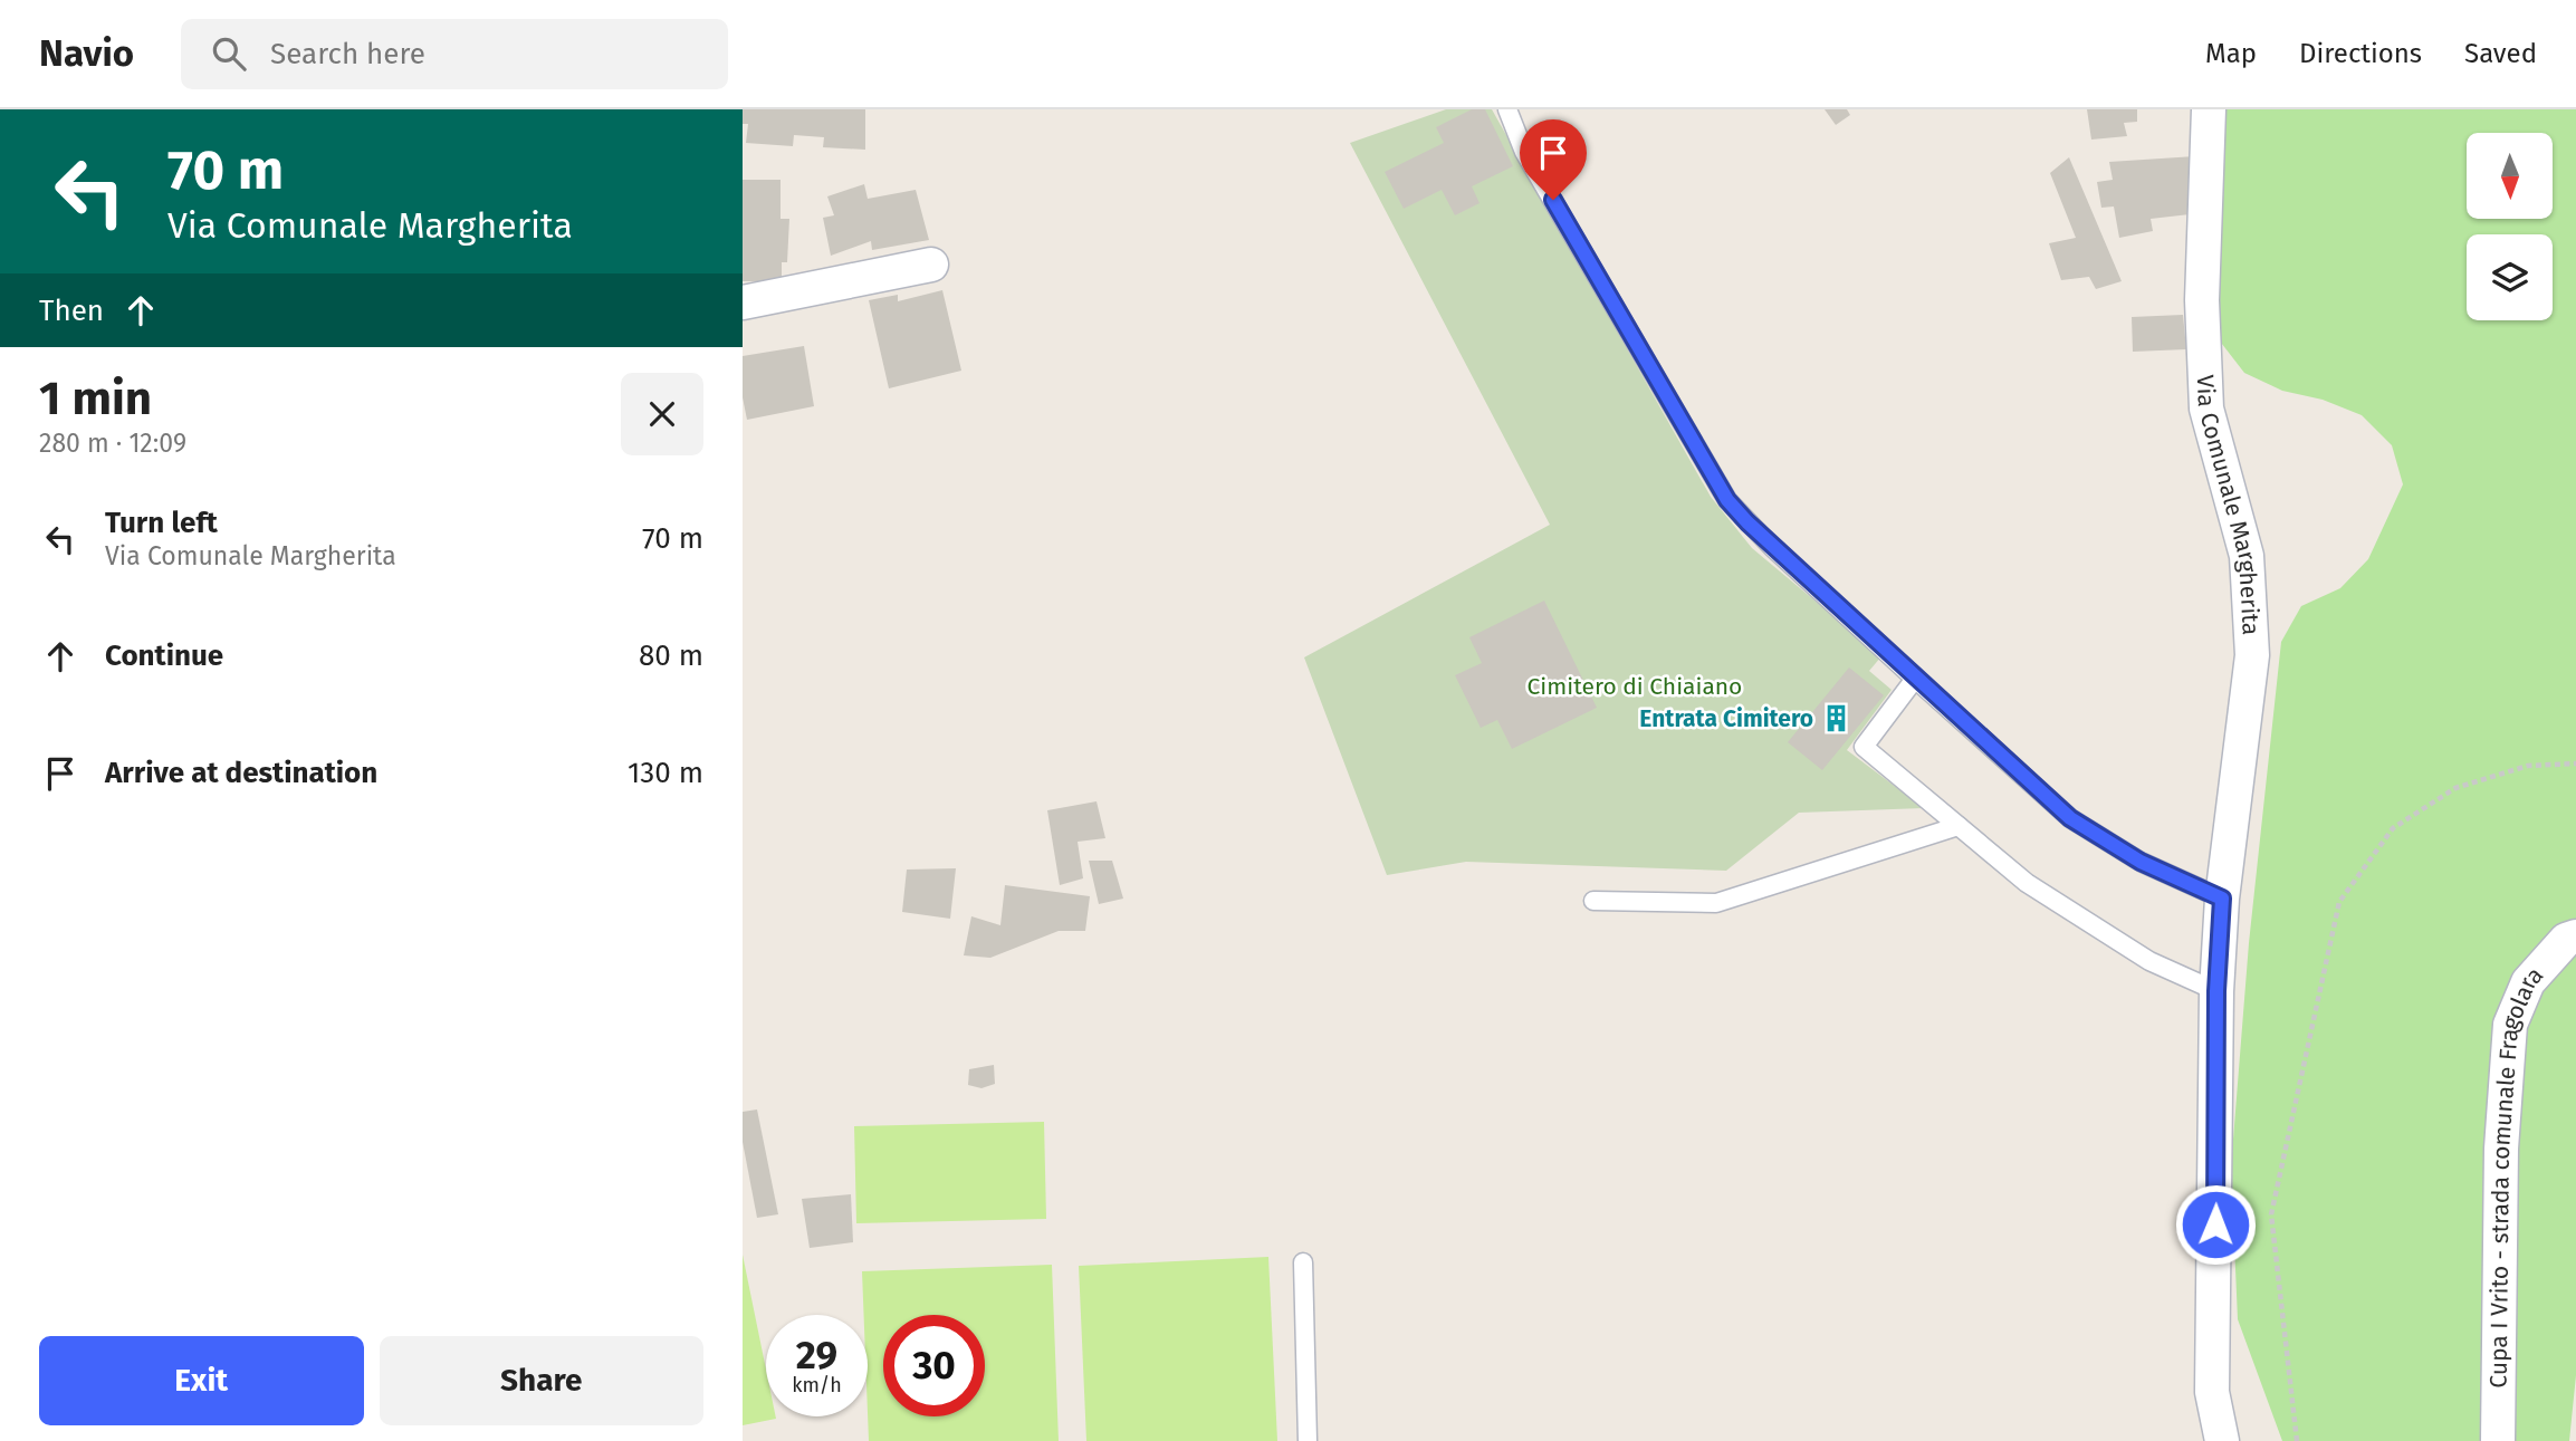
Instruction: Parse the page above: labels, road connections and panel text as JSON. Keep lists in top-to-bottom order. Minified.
{"streets":{"street":["Via Comunale Margherita","Cupa I Vrito - strada comunale Fragolara"]},"parks":["Cimitero di Chiaiano"],"places":{"building":["Entrata Cimitero"]},"north":"bottom","page":{"header":"Navio","search":"Search here","nav":["Map","Directions","Saved"],"turn":["70 m","Via Comunale Margherita"],"then":"Then","heading":["1 min","280 m · 12:09"],"list":[{"name":"Turn left","note":"Via Comunale Margherita","value":"70 m"},{"name":"Continue","value":"80 m"},{"name":"Arrive at destination","value":"130 m"}],"speed":"29 km/h","limit":"30","buttons":["Exit","Share"]}}
